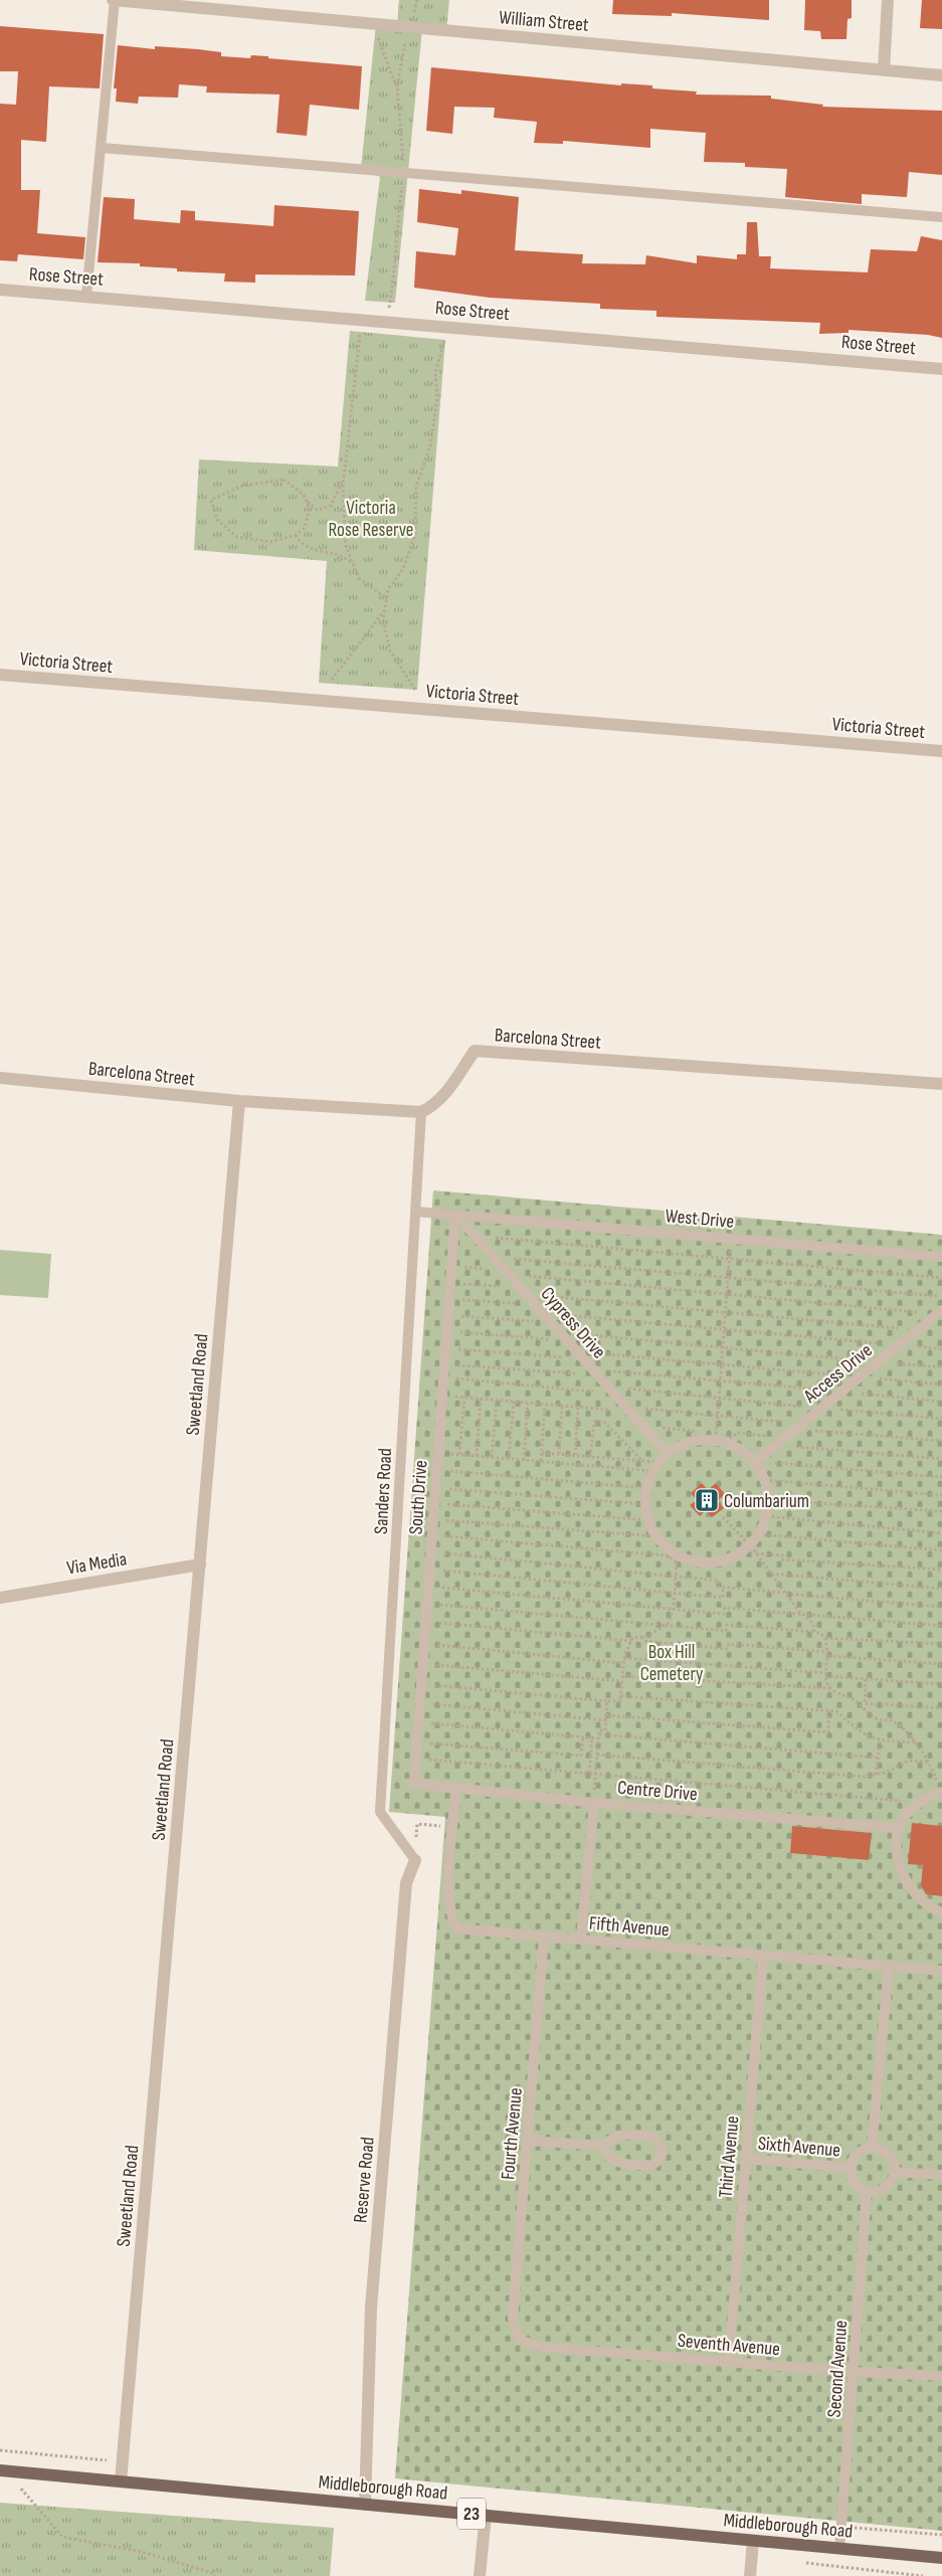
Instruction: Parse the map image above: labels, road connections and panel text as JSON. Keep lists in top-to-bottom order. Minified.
{"streets":{"main road":["Middleborough Road","23"],"street":["William Street","Rose Street","Victoria Street","Barcelona Street","Sweetland Road","Via Media","Reserve Road"],"lane":["West Drive","Cypress Drive","Access Drive","Sanders Road","South Drive","Centre Drive","Fifth Avenue","Fourth Avenue","Sixth Avenue","Third Avenue","Seventh Avenue","Second Avenue"]},"crossings":[["Barcelona Street","Sweetland Road"],["Barcelona Street","Sanders Road"],["West Drive","Cypress Drive"],["West Drive","Sanders Road"],["West Drive","South Drive"],["Cypress Drive","Access Drive"],["Cypress Drive","South Drive"],["Sweetland Road","Via Media"],["Sweetland Road","Middleborough Road"],["Sanders Road","Reserve Road"],["South Drive","Centre Drive"],["Centre Drive","Fifth Avenue"],["Fifth Avenue","Fourth Avenue"],["Fifth Avenue","Third Avenue"],["Fourth Avenue","Seventh Avenue"],["Sixth Avenue","Third Avenue"],["Sixth Avenue","Second Avenue"],["Third Avenue","Seventh Avenue"],["Reserve Road","Middleborough Road"],["Seventh Avenue","Second Avenue"],["Second Avenue","Middleborough Road"]],"parks":["Victoria Rose Reserve","Box Hill Cemetery"],"places":{"building":["Columbarium"]}}
